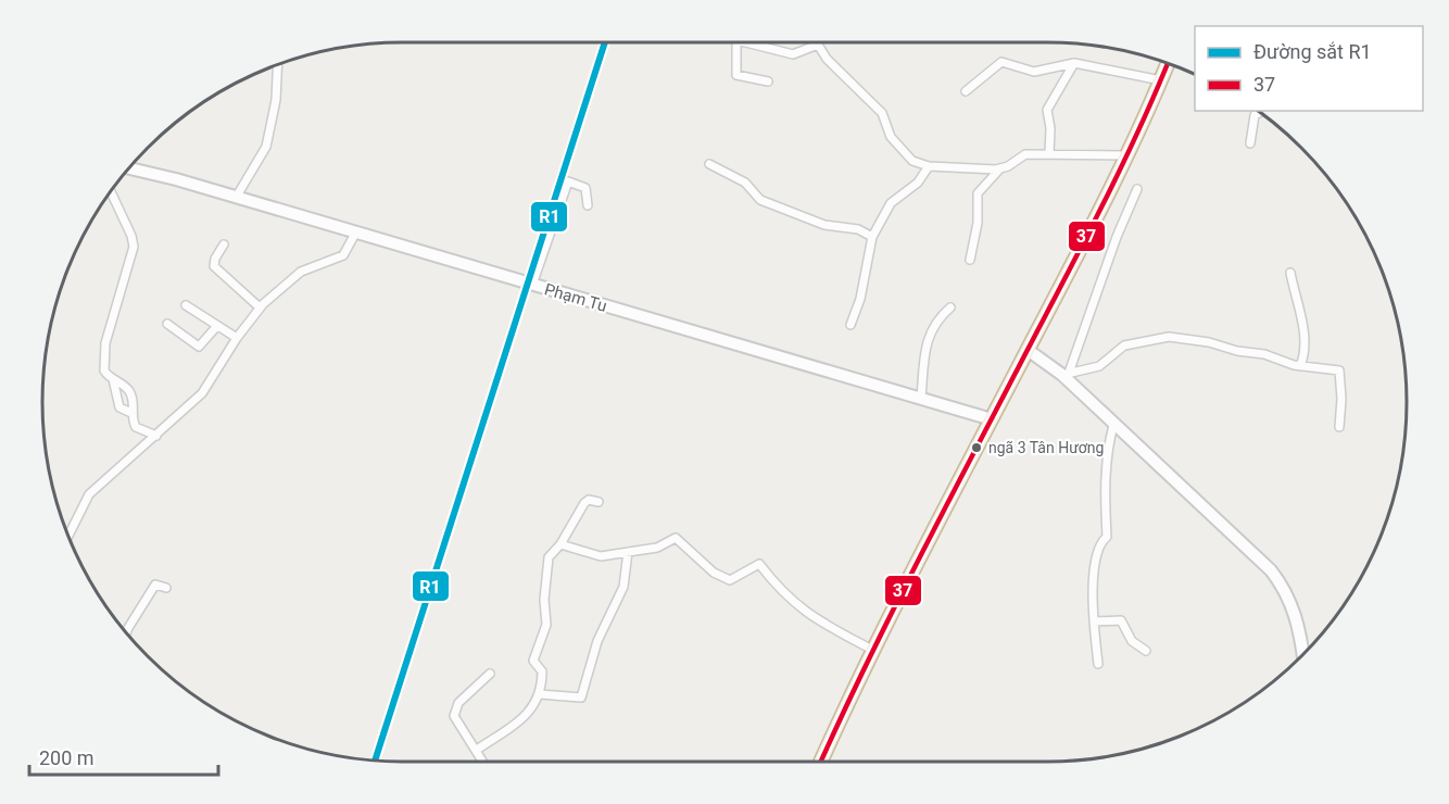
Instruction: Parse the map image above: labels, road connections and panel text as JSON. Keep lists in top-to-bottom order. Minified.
{"streets":{"street":["Phạm Tu"]},"places":["ngã 3 Tân Hương"],"lines":["rail line R1","transit line 37"],"legend":["Đường sắt R1","37"],"scale_bar":"200 m"}
